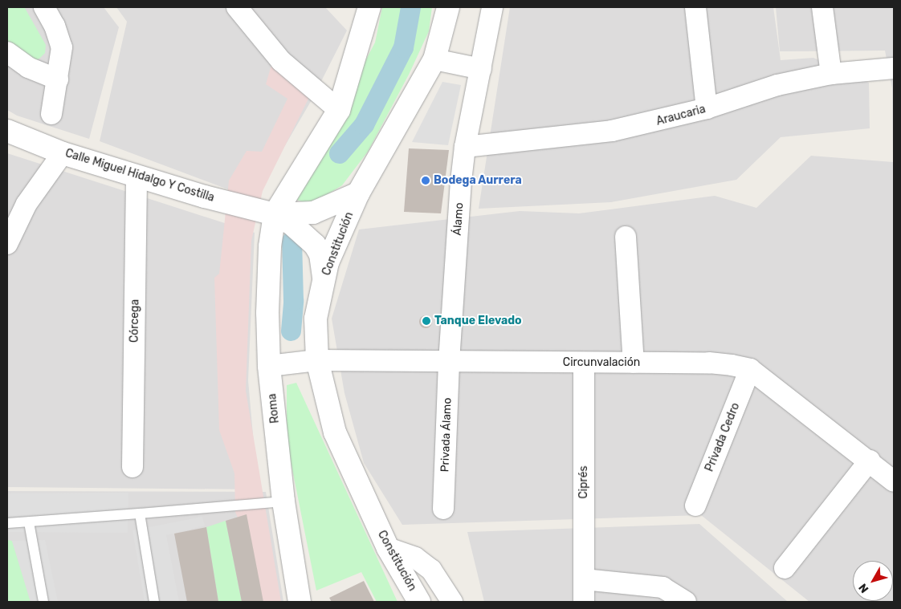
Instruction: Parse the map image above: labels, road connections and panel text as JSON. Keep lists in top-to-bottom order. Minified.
{"streets":{"street":["Araucaria","Calle Miguel Hidalgo Y Costilla","Álamo","Constitución","Córcega","Circunvalación","Roma","Privada Álamo","Privada Cedro","Ciprés"]},"crossings":[["Araucaria","Álamo"],["Calle Miguel Hidalgo Y Costilla","Córcega"],["Calle Miguel Hidalgo Y Costilla","Roma"],["Álamo","Circunvalación"],["Álamo","Privada Álamo"],["Constitución","Circunvalación"],["Circunvalación","Roma"],["Circunvalación","Privada Álamo"],["Circunvalación","Privada Cedro"],["Circunvalación","Ciprés"]],"places":["Bodega Aurrera","Tanque Elevado"],"north":"bottom left"}
